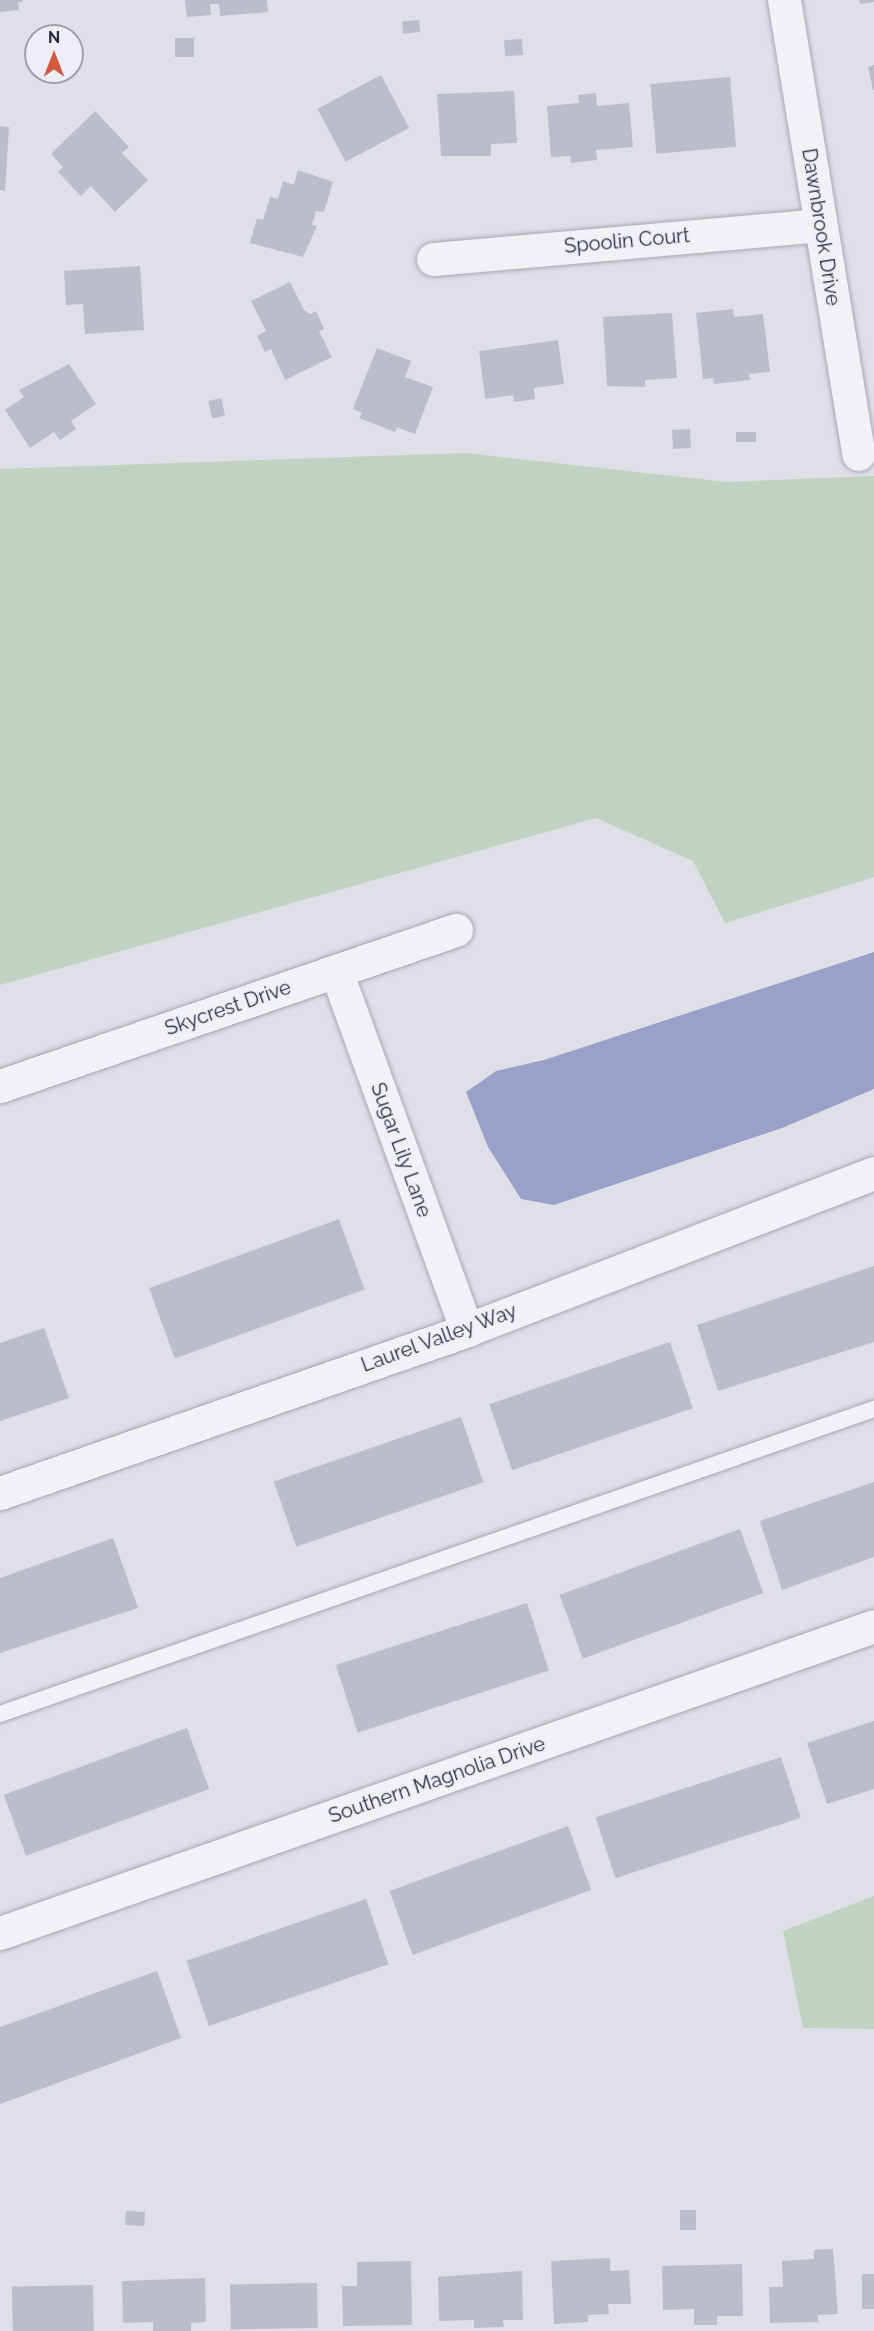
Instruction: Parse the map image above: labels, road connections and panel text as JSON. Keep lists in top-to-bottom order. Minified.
{"streets":{"street":["Dawnbrook Drive","Spoolin Court","Skycrest Drive","Sugar Lily Lane","Laurel Valley Way","Southern Magnolia Drive"]},"crossings":[["Dawnbrook Drive","Spoolin Court"],["Skycrest Drive","Sugar Lily Lane"],["Sugar Lily Lane","Laurel Valley Way"]],"north":"top"}
